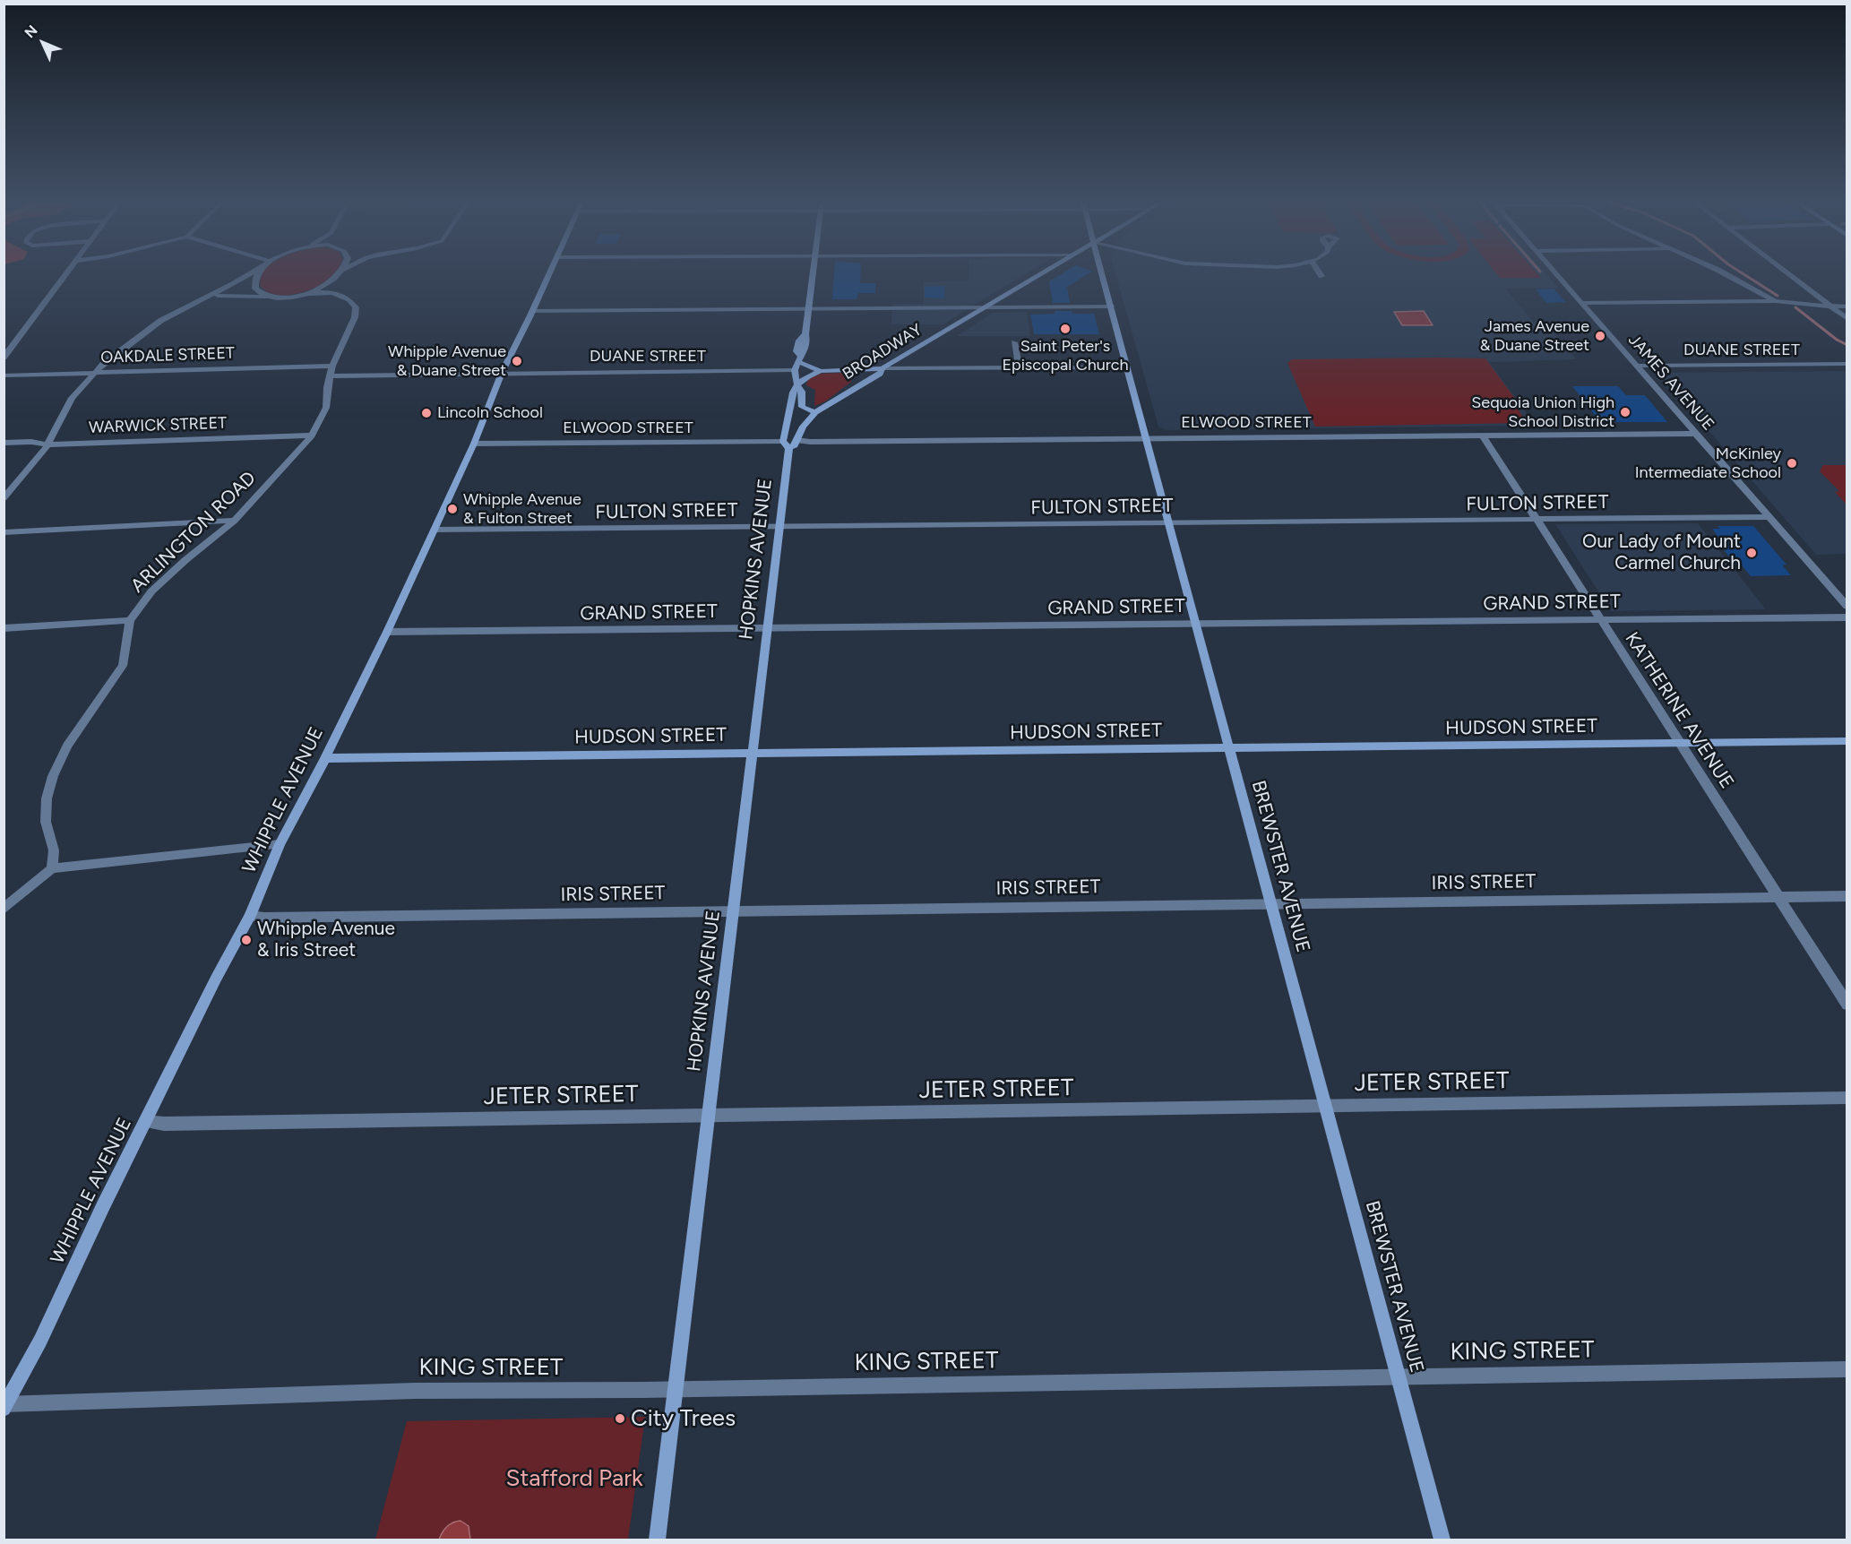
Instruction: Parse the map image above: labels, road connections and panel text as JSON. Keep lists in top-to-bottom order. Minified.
{"streets":{"street":["DUANE STREET","BROADWAY","OAKDALE STREET","JAMES AVENUE","ELWOOD STREET","WARWICK STREET","FULTON STREET","ARLINGTON ROAD","HOPKINS AVENUE","GRAND STREET","KATHERINE AVENUE","HUDSON STREET","WHIPPLE AVENUE","BREWSTER AVENUE","IRIS STREET","JETER STREET","KING STREET"]},"crossings":[["DUANE STREET","JAMES AVENUE"],["DUANE STREET","WHIPPLE AVENUE"],["BROADWAY","ELWOOD STREET"],["OAKDALE STREET","ARLINGTON ROAD"],["JAMES AVENUE","ELWOOD STREET"],["JAMES AVENUE","FULTON STREET"],["ELWOOD STREET","HOPKINS AVENUE"],["ELWOOD STREET","KATHERINE AVENUE"],["ELWOOD STREET","WHIPPLE AVENUE"],["ELWOOD STREET","BREWSTER AVENUE"],["WARWICK STREET","ARLINGTON ROAD"],["FULTON STREET","HOPKINS AVENUE"],["FULTON STREET","KATHERINE AVENUE"],["FULTON STREET","WHIPPLE AVENUE"],["FULTON STREET","BREWSTER AVENUE"],["HOPKINS AVENUE","GRAND STREET"],["HOPKINS AVENUE","HUDSON STREET"],["HOPKINS AVENUE","IRIS STREET"],["HOPKINS AVENUE","JETER STREET"],["HOPKINS AVENUE","KING STREET"],["GRAND STREET","KATHERINE AVENUE"],["GRAND STREET","WHIPPLE AVENUE"],["GRAND STREET","BREWSTER AVENUE"],["KATHERINE AVENUE","HUDSON STREET"],["KATHERINE AVENUE","IRIS STREET"],["HUDSON STREET","WHIPPLE AVENUE"],["HUDSON STREET","BREWSTER AVENUE"],["WHIPPLE AVENUE","IRIS STREET"],["WHIPPLE AVENUE","JETER STREET"],["WHIPPLE AVENUE","KING STREET"],["BREWSTER AVENUE","IRIS STREET"],["BREWSTER AVENUE","JETER STREET"],["BREWSTER AVENUE","KING STREET"]],"parks":["Stafford Park"],"places":["Saint Peter's Episcopal Church","James Avenue & Duane Street","Whipple Avenue & Duane Street","Sequoia Union High School District","Lincoln School","McKinley Intermediate School","Whipple Avenue & Fulton Street","Our Lady of Mount Carmel Church","Whipple Avenue & Iris Street","City Trees"],"north":"top left"}
